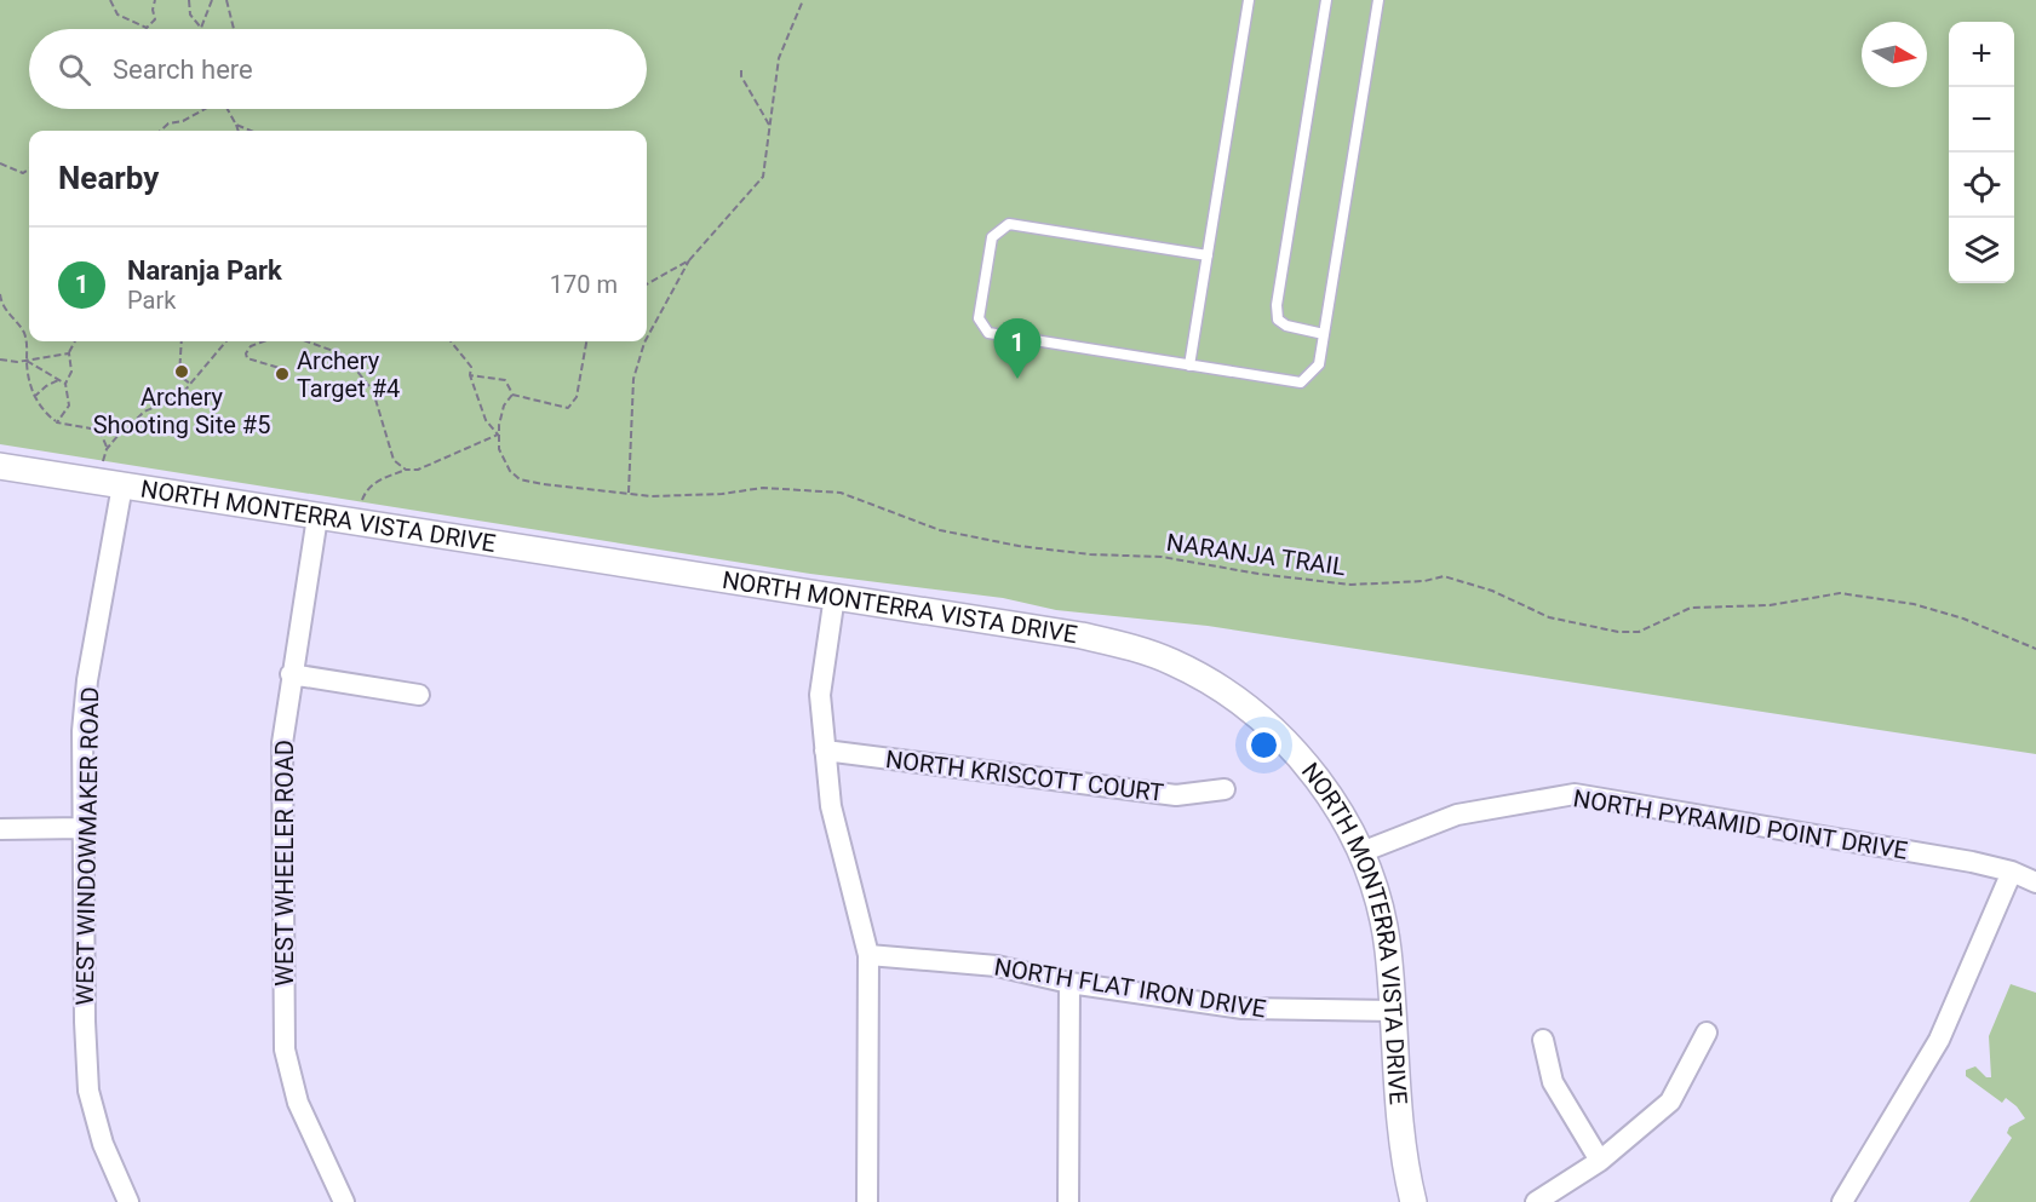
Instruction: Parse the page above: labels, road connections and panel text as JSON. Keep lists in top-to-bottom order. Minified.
{"streets":{"street":["NORTH MONTERRA VISTA DRIVE","NORTH KRISCOTT COURT","NORTH PYRAMID POINT DRIVE","WEST WINDOWMAKER ROAD","WEST WHEELER ROAD","NORTH FLAT IRON DRIVE"],"path":["NARANJA TRAIL"]},"crossings":[["NORTH MONTERRA VISTA DRIVE","NORTH PYRAMID POINT DRIVE"],["NORTH MONTERRA VISTA DRIVE","WEST WINDOWMAKER ROAD"],["NORTH MONTERRA VISTA DRIVE","WEST WHEELER ROAD"],["NORTH MONTERRA VISTA DRIVE","NORTH FLAT IRON DRIVE"]],"places":["Archery Shooting Site #5","Archery Target #4"],"north":"right","page":{"map_buttons":["+","−"],"search":"Search here","heading":"Nearby","list":[{"mark":"1","name":"Naranja Park","note":"Park","value":"170 m"}],"pins":"1"}}
